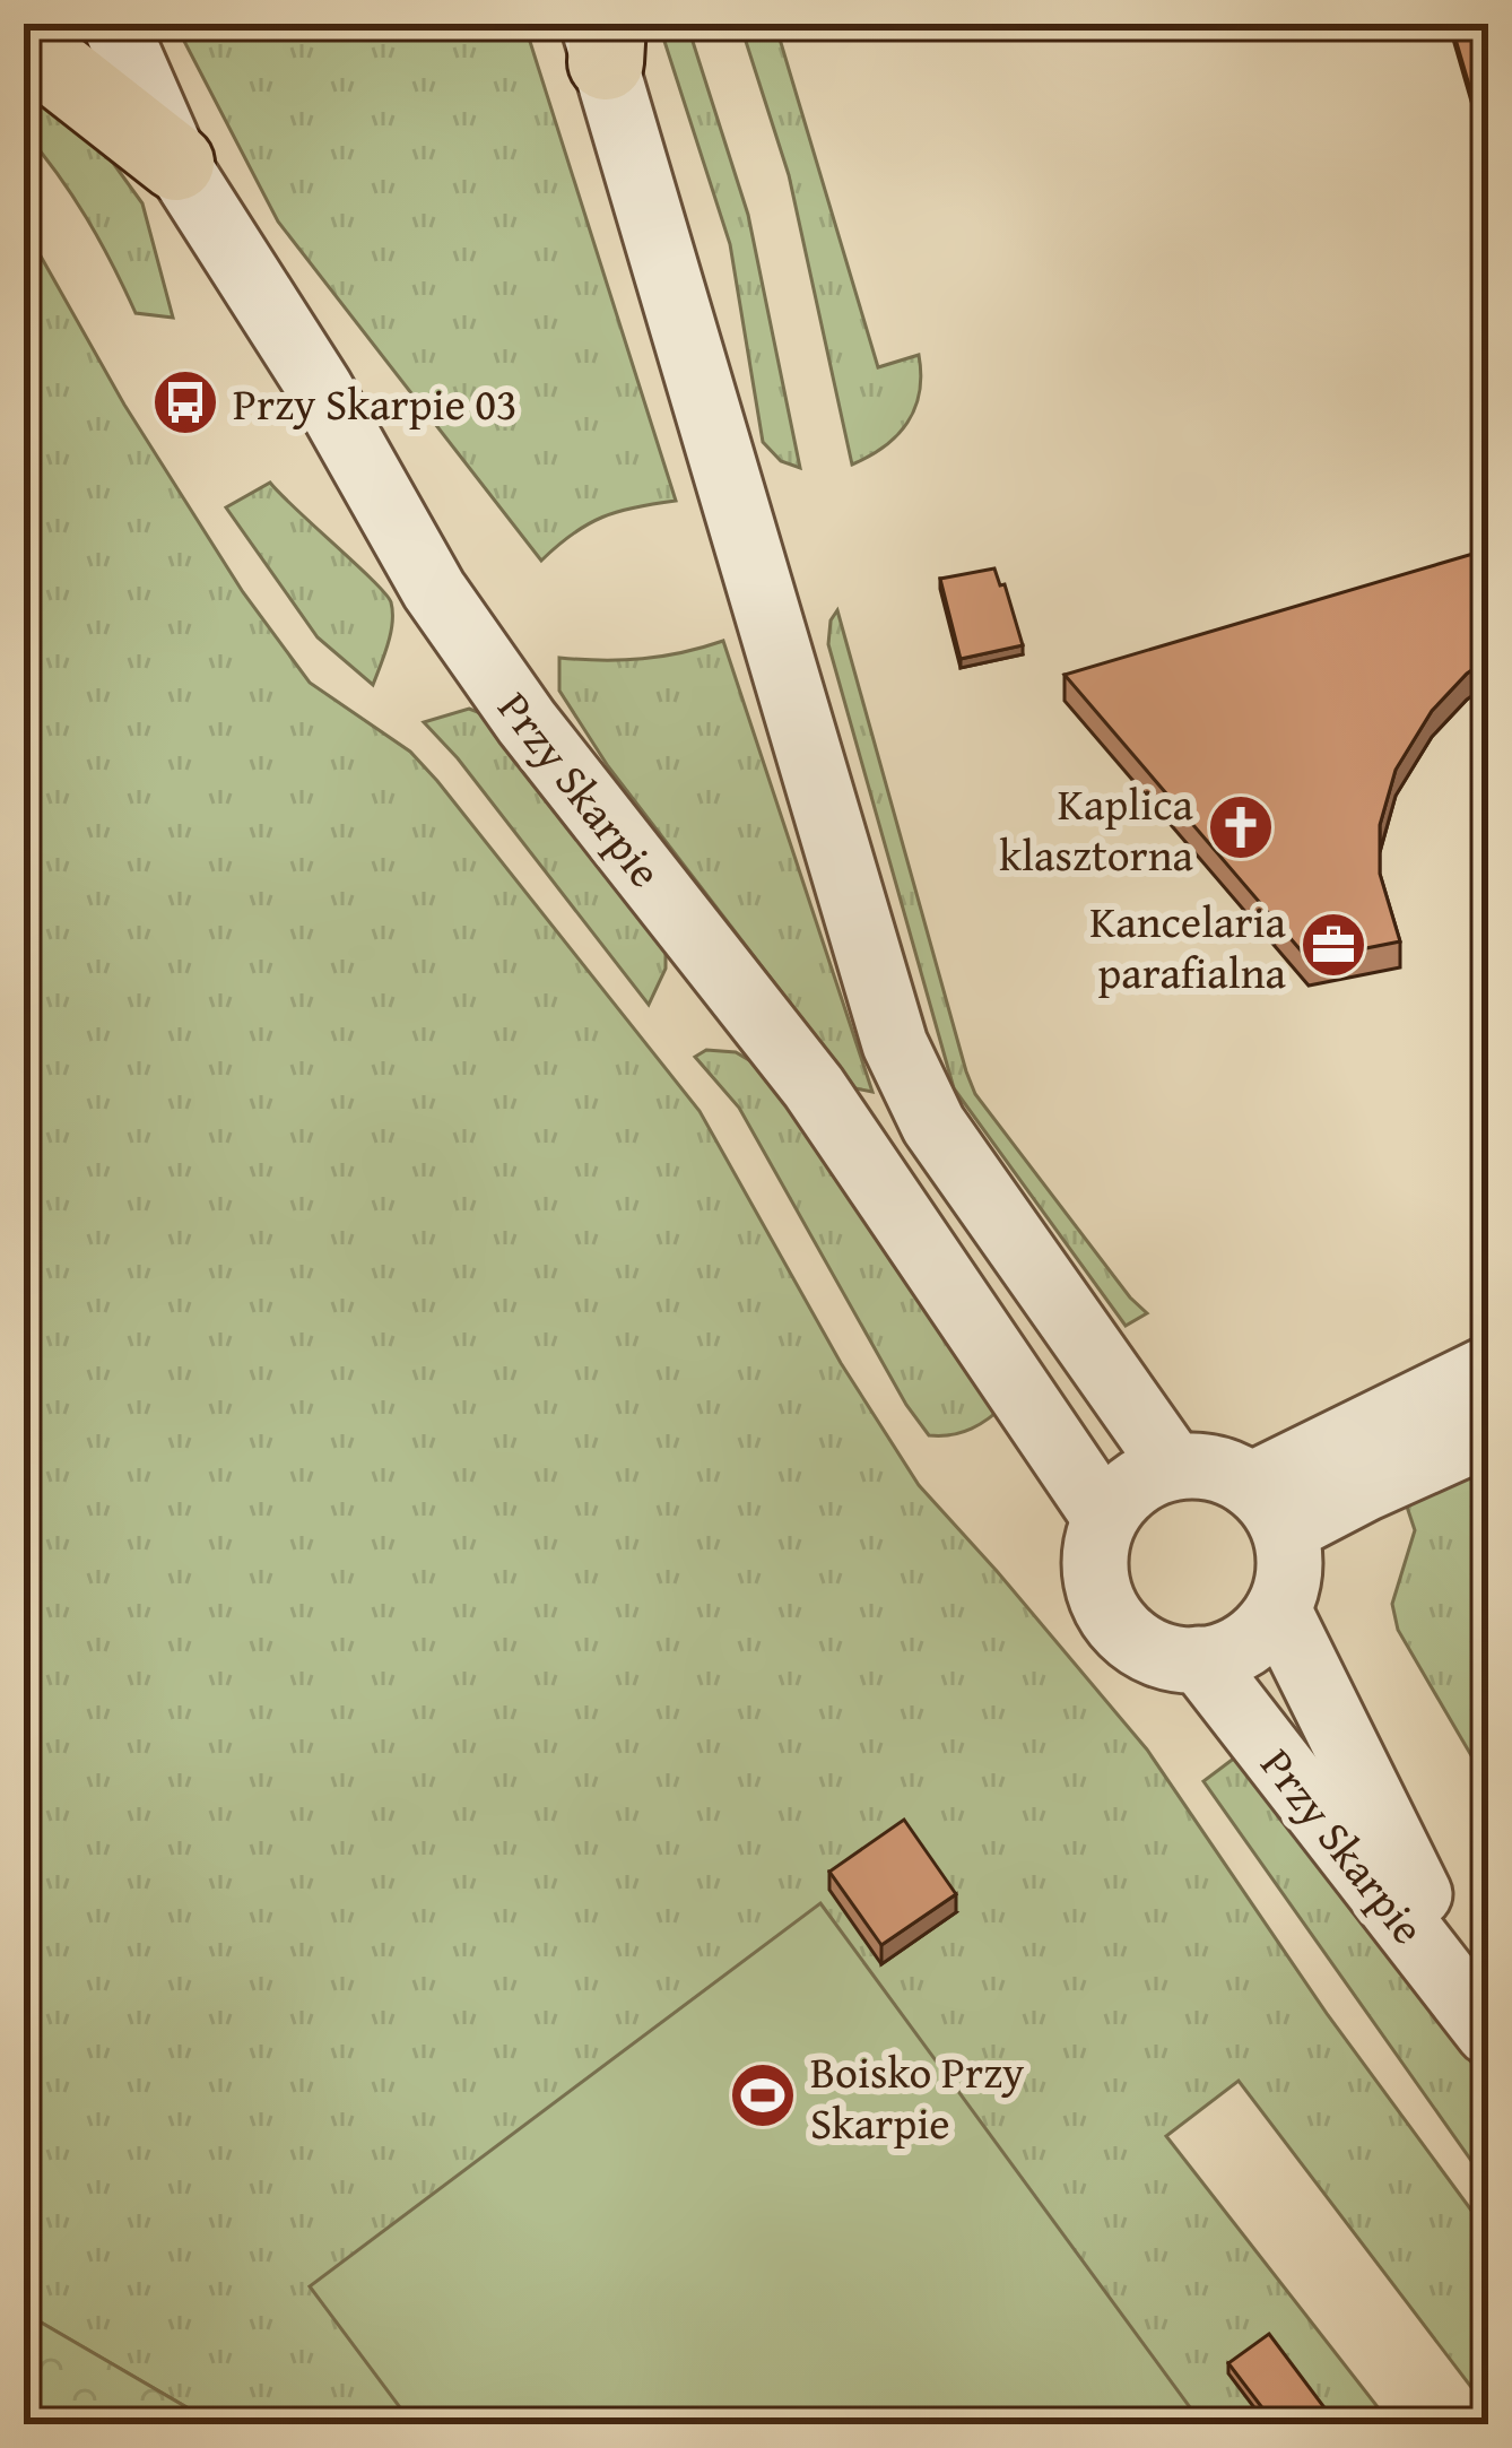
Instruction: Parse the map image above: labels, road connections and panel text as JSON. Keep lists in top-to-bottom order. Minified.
{"streets":{"street":["Przy Skarpie"]},"places":{"bus stop":["Przy Skarpie 03"],"church":["Kaplica klasztorna"],"office":["Kancelaria parafialna"],"sports":["Boisko Przy Skarpie"]}}
